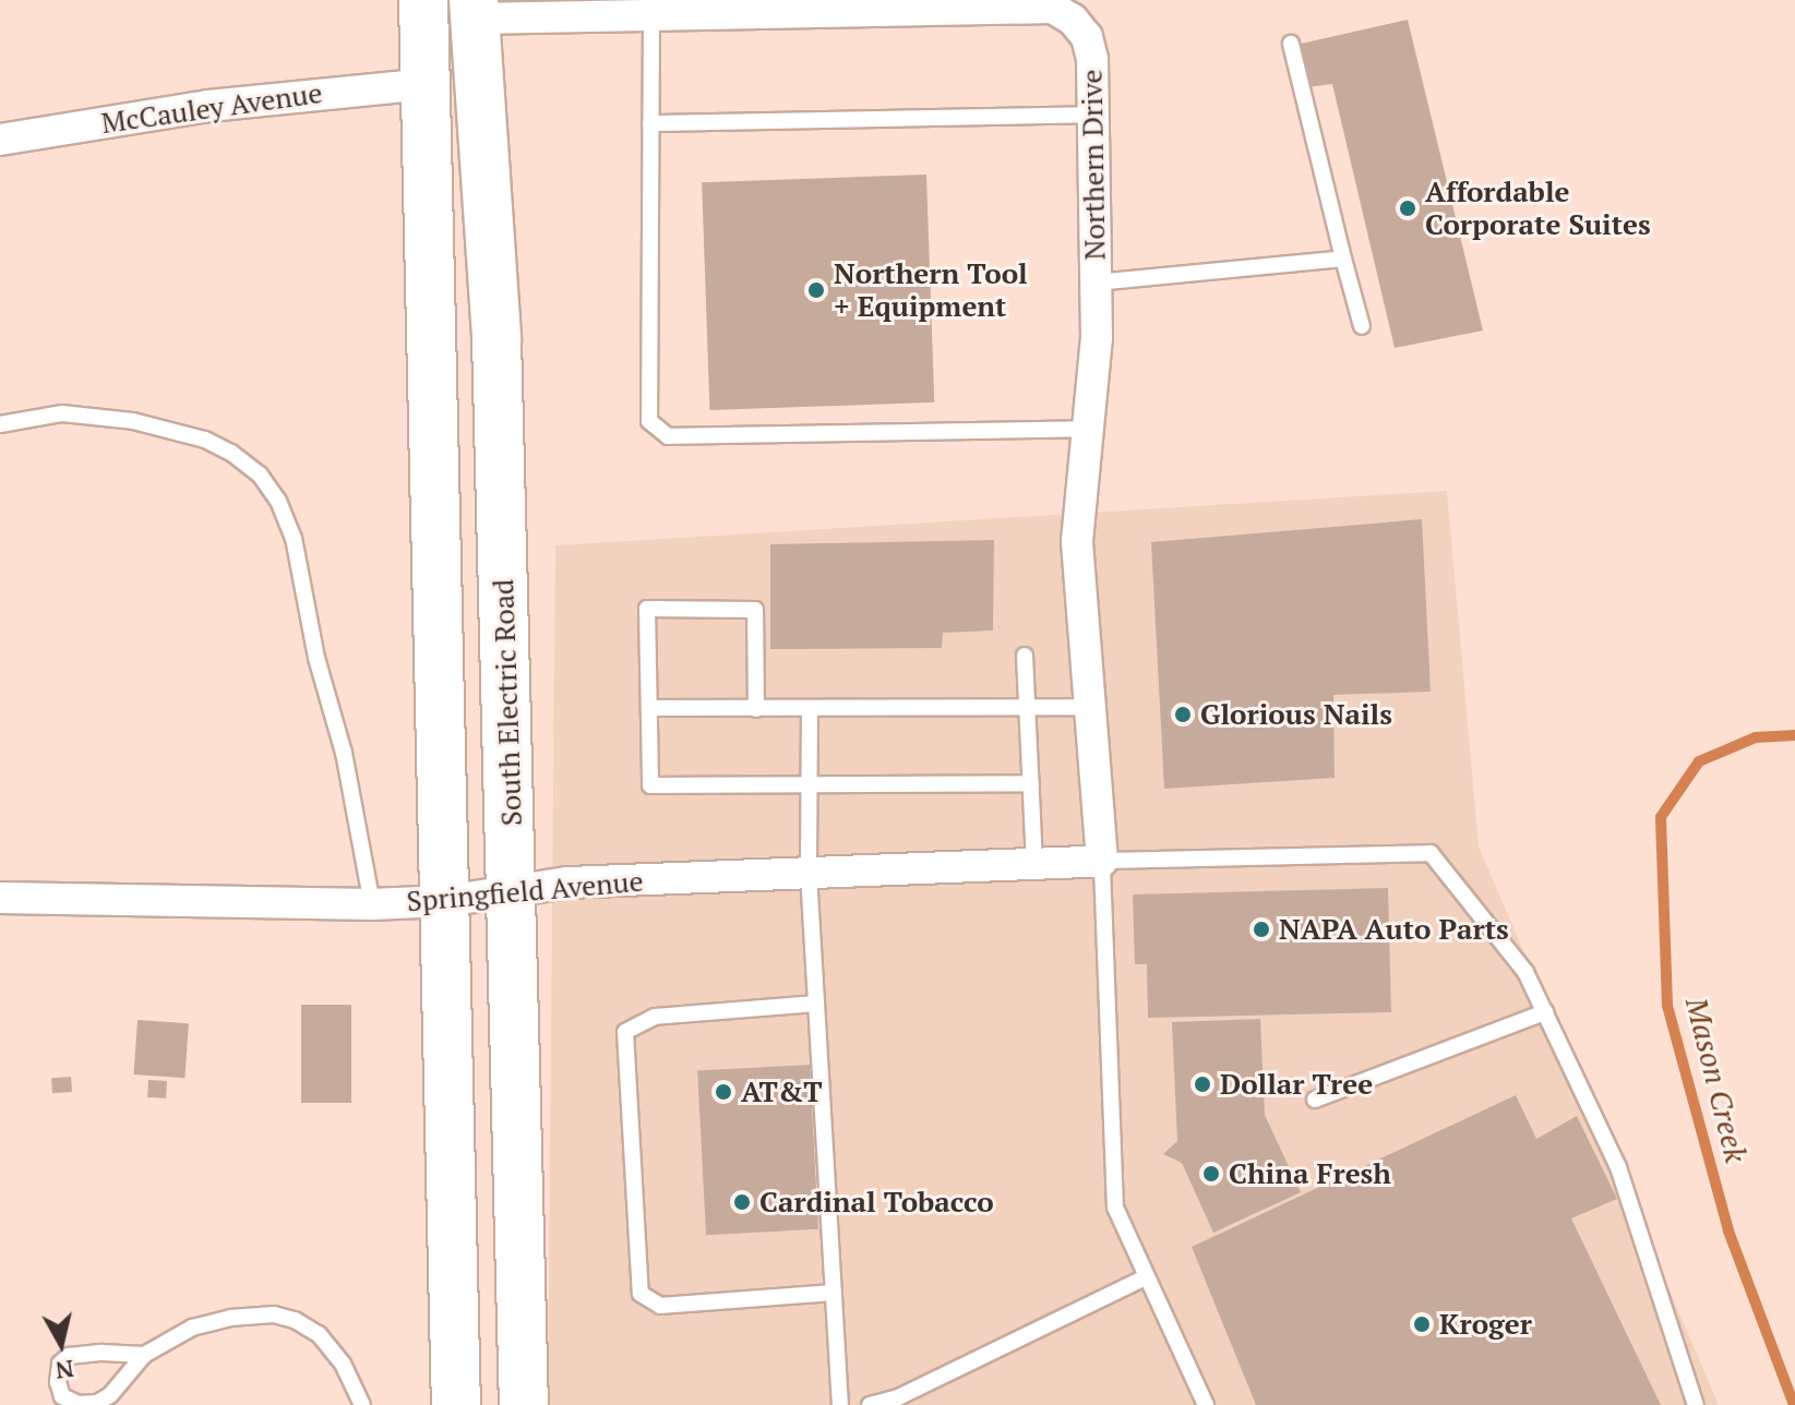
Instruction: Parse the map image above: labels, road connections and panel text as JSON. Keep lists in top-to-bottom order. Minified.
{"streets":{"main road":["South Electric Road"],"street":["McCauley Avenue","Northern Drive","Springfield Avenue"]},"crossings":[["Northern Drive","South Electric Road"],["Northern Drive","Springfield Avenue"],["South Electric Road","Springfield Avenue"]],"water":["Mason Creek"],"places":["Affordable Corporate Suites","Northern Tool + Equipment","Glorious Nails","NAPA Auto Parts","Dollar Tree","AT&T","China Fresh","Cardinal Tobacco","Kroger"],"north":"bottom"}
